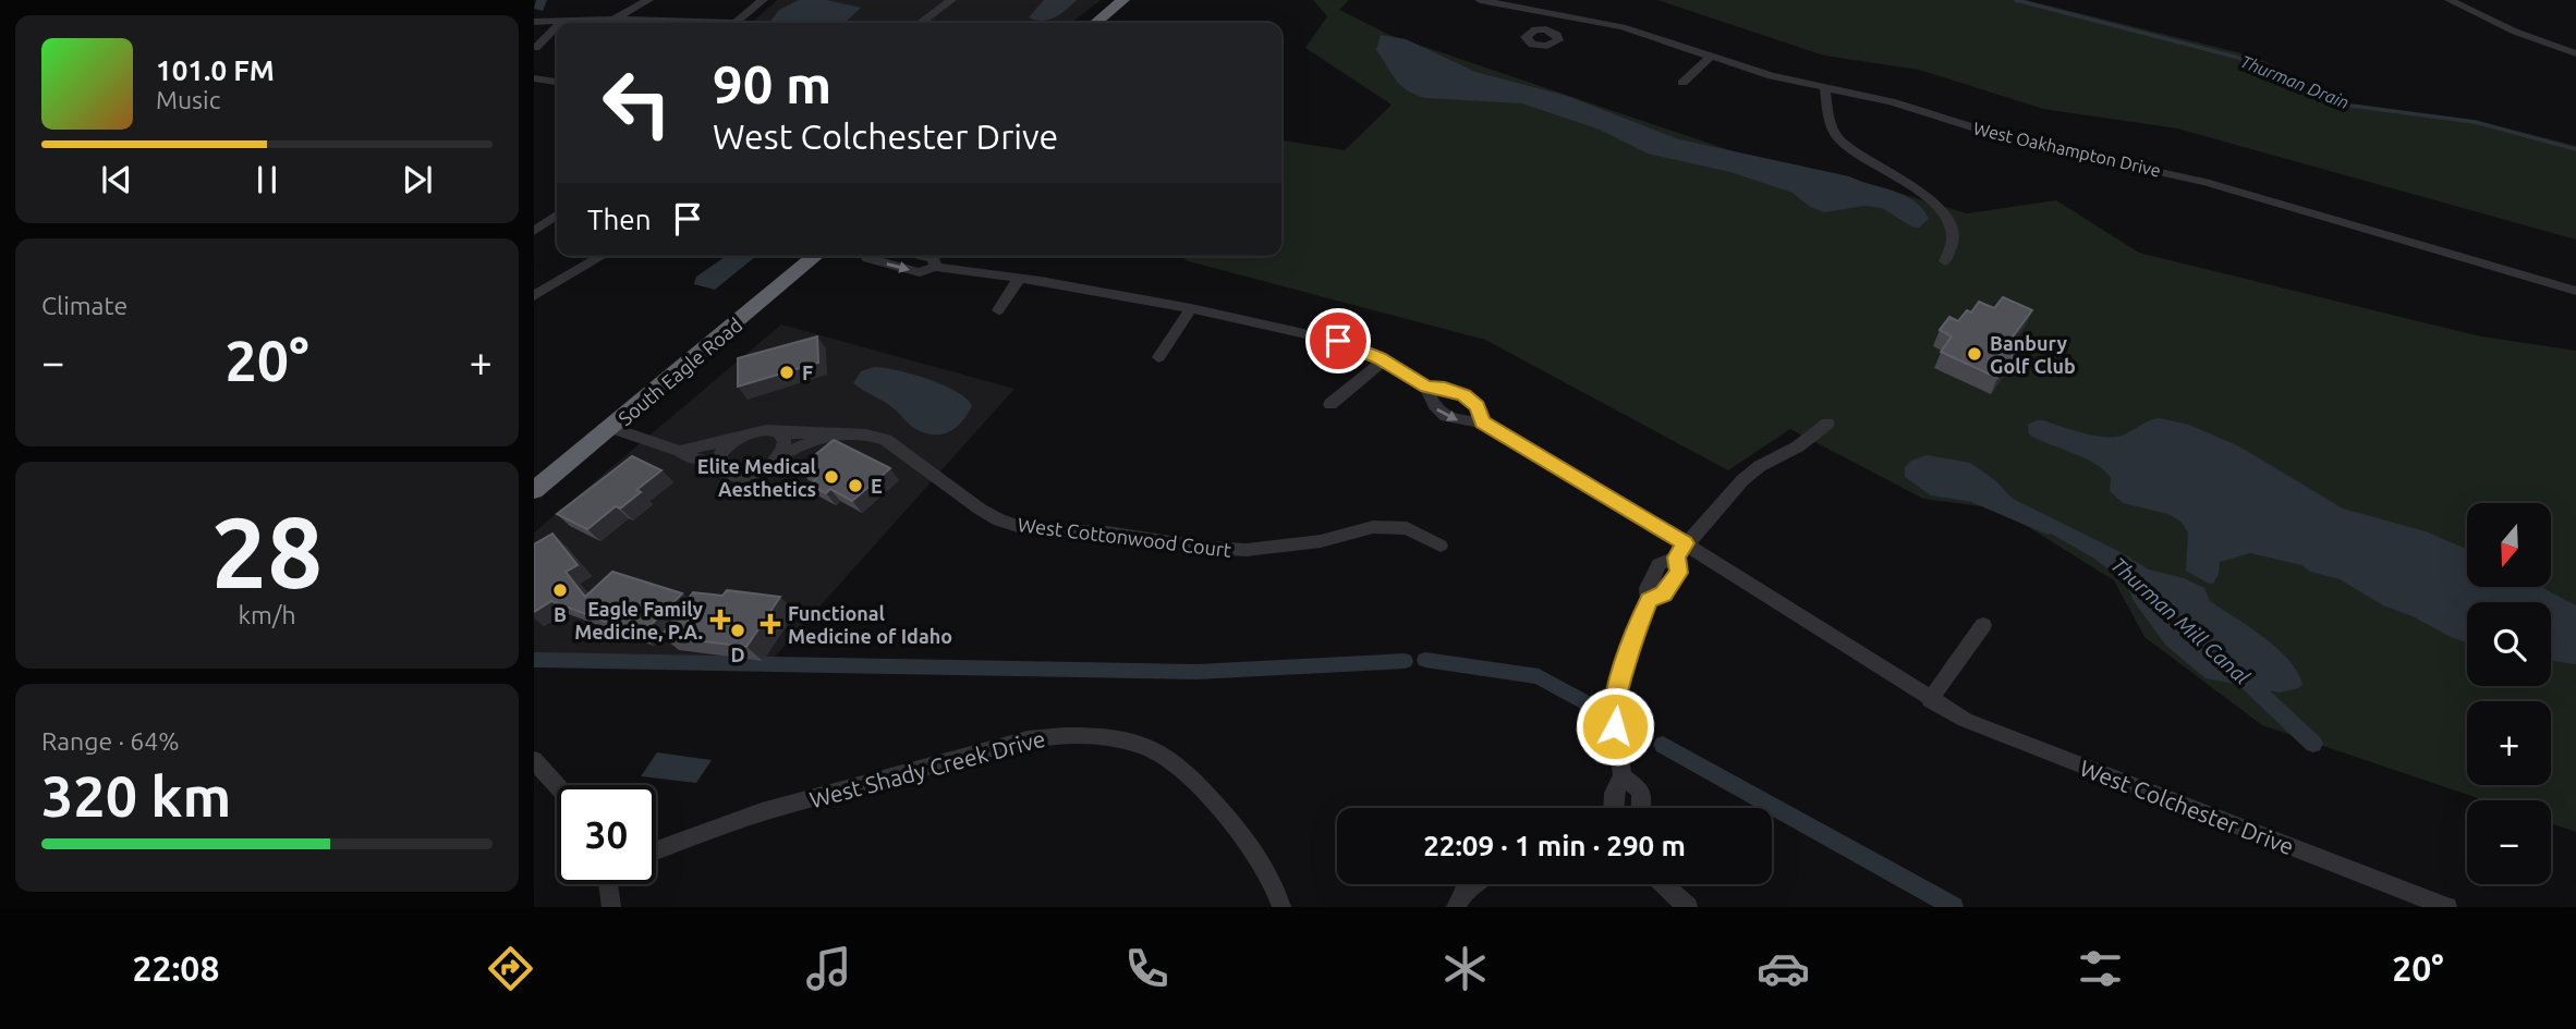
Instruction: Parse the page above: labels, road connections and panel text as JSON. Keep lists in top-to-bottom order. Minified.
{"streets":{"highway":["South Eagle Road"],"street":["West Oakhampton Drive","West Cottonwood Court","West Shady Creek Drive","West Colchester Drive"]},"crossings":[["South Eagle Road","West Cottonwood Court"]],"water":["Thurman Drain","Thurman Mill Canal"],"places":{"other":["Banbury Golf Club","F","Elite Medical Aesthetics","E","B","D"],"health":["Eagle Family Medicine, P.A.","Functional Medicine of Idaho"]},"north":"bottom","page":{"turn":["90 m","West Colchester Drive"],"song":["101.0 FM","Music"],"then":"Then","tile":["Climate",["28","km/h"],["Range · 64%","320 km"]],"heat":["−","20°","+"],"map_buttons":["+","−"],"limit":"30","trip":"22:09 · 1 min · 290 m","tabs":["22:08","20°"]}}
